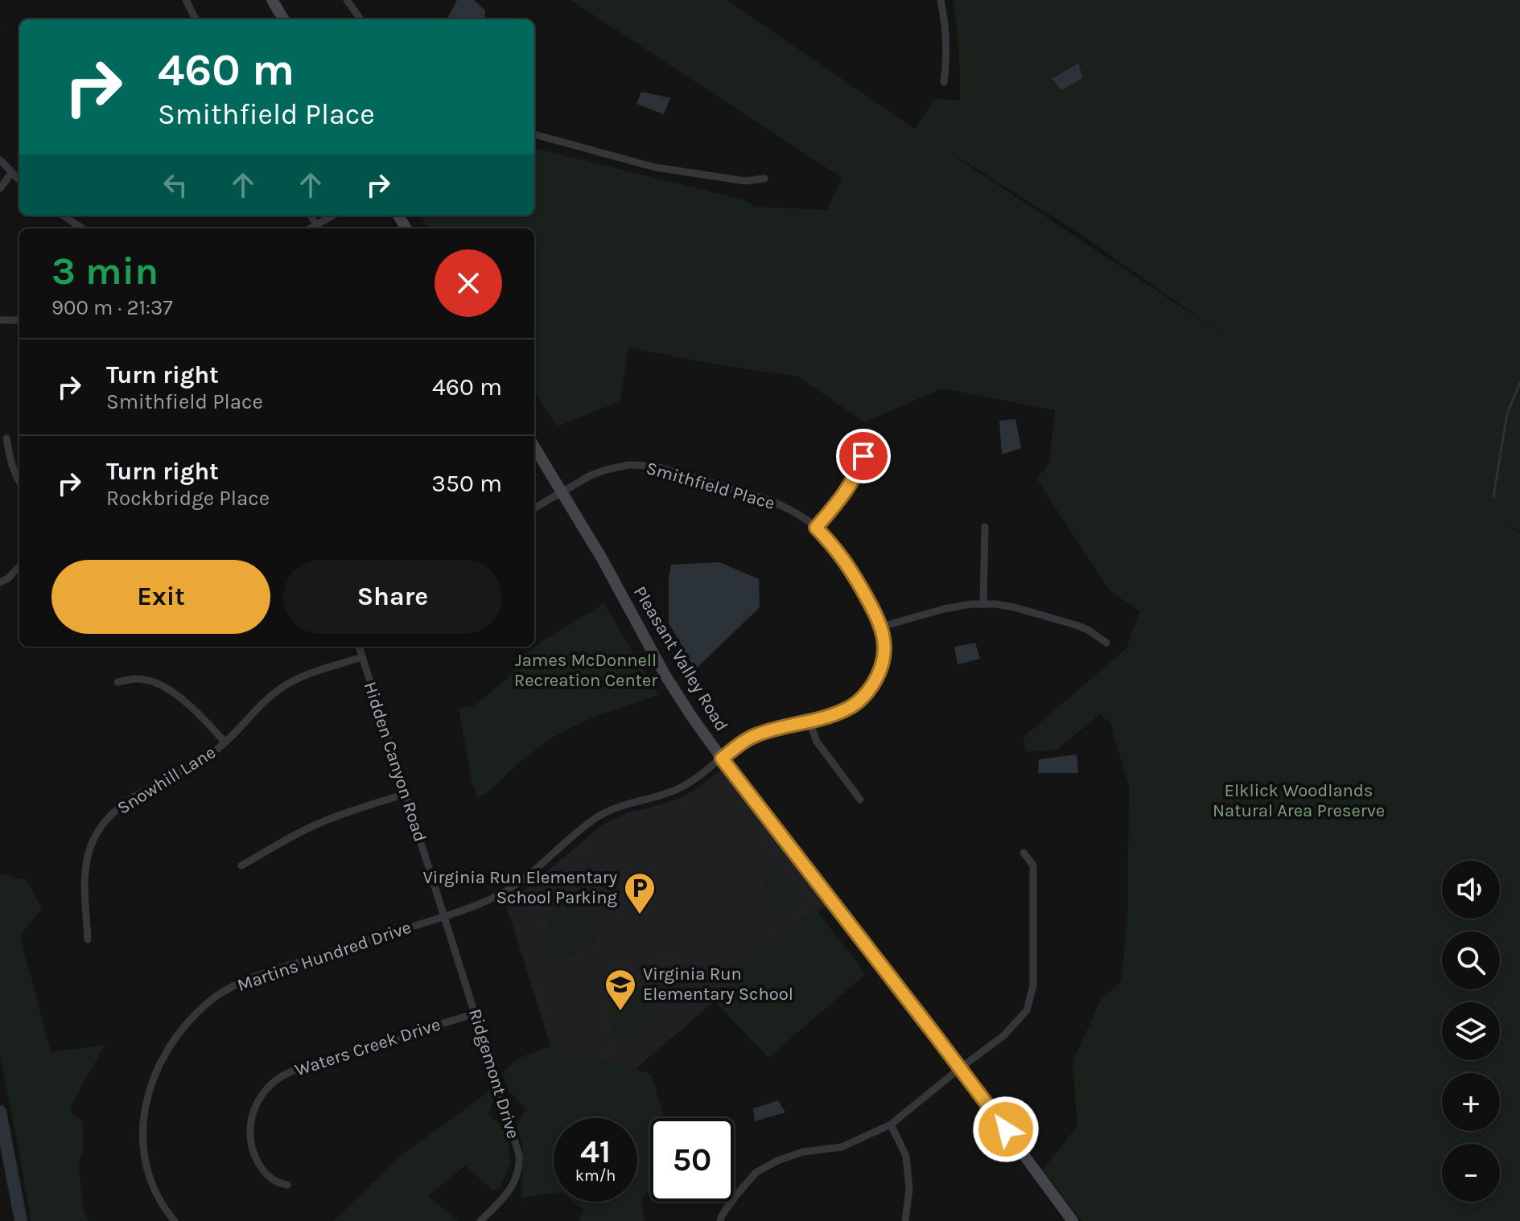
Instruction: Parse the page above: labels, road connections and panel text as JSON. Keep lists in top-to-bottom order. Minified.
{"streets":{"main road":["Pleasant Valley Road"],"street":["Smithfield Place","Hidden Canyon Road","Snowhill Lane","Martins Hundred Drive","Waters Creek Drive","Ridgemont Drive"]},"crossings":[["Smithfield Place","Pleasant Valley Road"],["Smithfield Place","Martins Hundred Drive"],["Pleasant Valley Road","Martins Hundred Drive"],["Hidden Canyon Road","Snowhill Lane"],["Hidden Canyon Road","Martins Hundred Drive"],["Hidden Canyon Road","Ridgemont Drive"],["Martins Hundred Drive","Ridgemont Drive"],["Waters Creek Drive","Ridgemont Drive"]],"parks":["James McDonnell Recreation Center","Elklick Woodlands Natural Area Preserve"],"places":{"parking":["Virginia Run Elementary School Parking"],"school or university":["Virginia Run Elementary School"]},"page":{"turn":["460 m","Smithfield Place"],"heading":["3 min","900 m · 21:37"],"list":[{"name":"Turn right","note":"Smithfield Place","value":"460 m"},{"name":"Turn right","note":"Rockbridge Place","value":"350 m"}],"buttons":["Exit","Share"],"map_buttons":["+","−"],"speed":"41 km/h","limit":"50"}}
